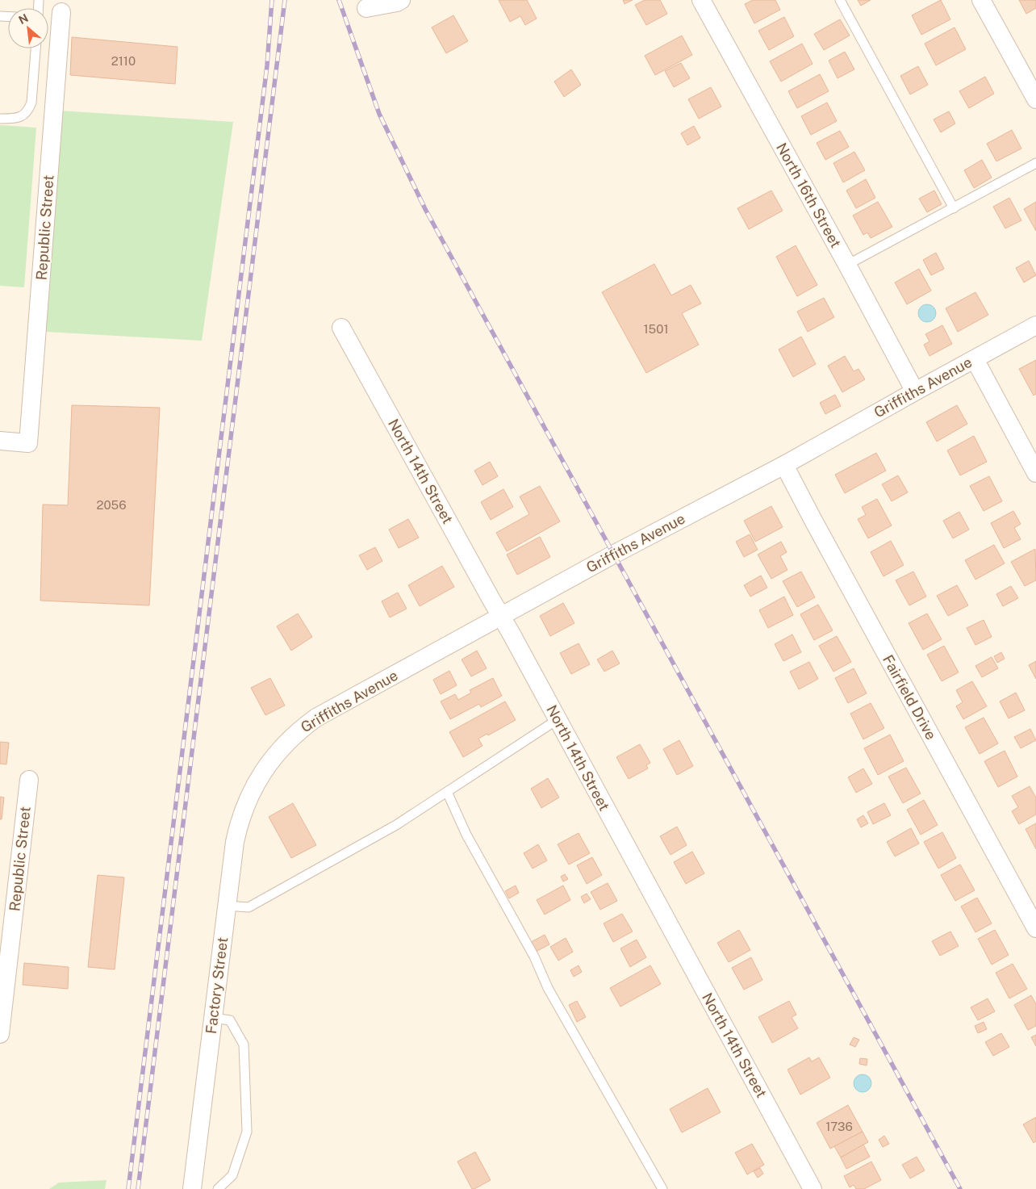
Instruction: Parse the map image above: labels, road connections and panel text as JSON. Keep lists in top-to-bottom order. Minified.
{"streets":{"street":["North 16th Street","Republic Street","Griffiths Avenue","North 14th Street","Fairfield Drive","Factory Street"]},"crossings":[["North 16th Street","Griffiths Avenue"],["Griffiths Avenue","North 14th Street"],["Griffiths Avenue","Fairfield Drive"],["Griffiths Avenue","Factory Street"]],"house_numbers":["2110","1501","2056","1736"],"north":"top left"}
